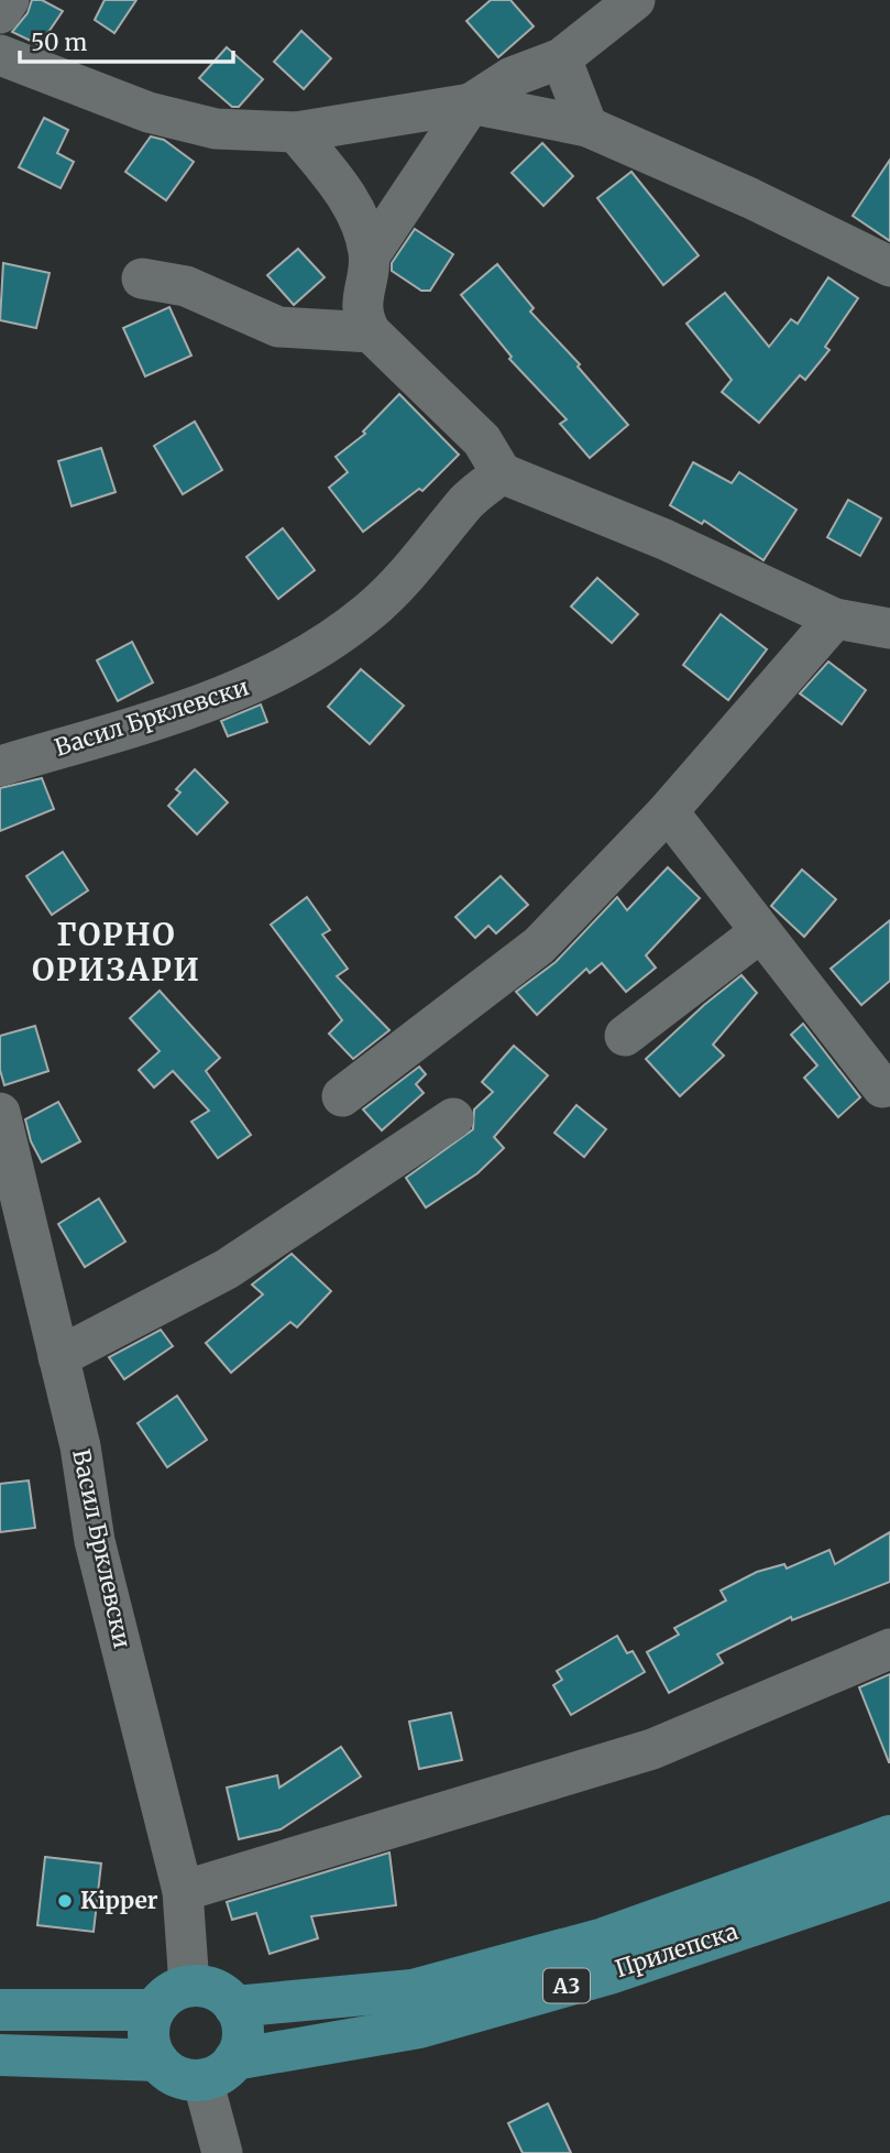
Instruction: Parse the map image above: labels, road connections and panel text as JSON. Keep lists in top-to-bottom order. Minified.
{"streets":{"main road":["Прилепска","A3"],"street":["Васил Брклевски"]},"crossings":[["Васил Брклевски","Прилепска"],["Васил Брклевски","A3"],["Прилепска","A3"]],"districts":["ГОРНО ОРИЗАРИ"],"places":["Kipper"],"scale_bar":"50 m"}
